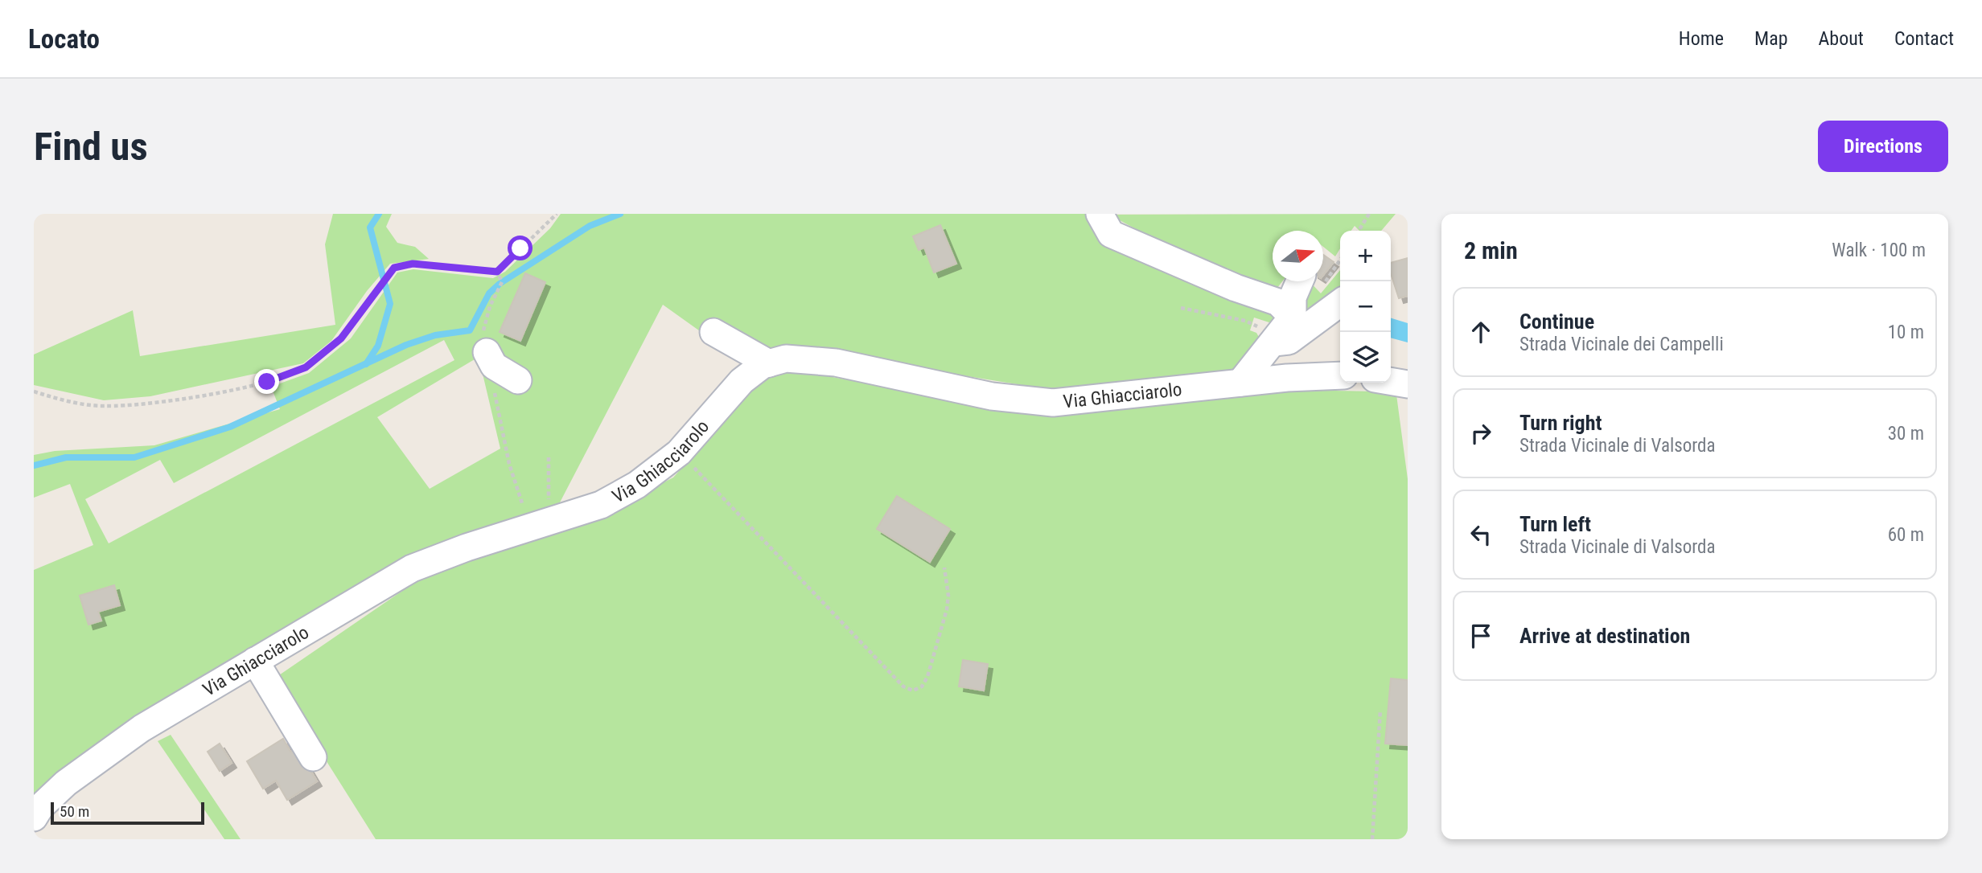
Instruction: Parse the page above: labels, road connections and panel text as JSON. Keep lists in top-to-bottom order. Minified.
{"streets":{"street":["Via Ghiacciarolo"]},"scale_bar":"50 m","north":"right","page":{"header":"Locato","nav":["Home","Map","About","Contact"],"buttons":"Directions","title":"Find us","heading":["2 min","Walk · 100 m"],"map_buttons":["+","−"],"list":[["Continue","Strada Vicinale dei Campelli","10 m"],["Turn right","Strada Vicinale di Valsorda","30 m"],["Turn left","Strada Vicinale di Valsorda","60 m"],"Arrive at destination"],"scale":"50 m"}}
